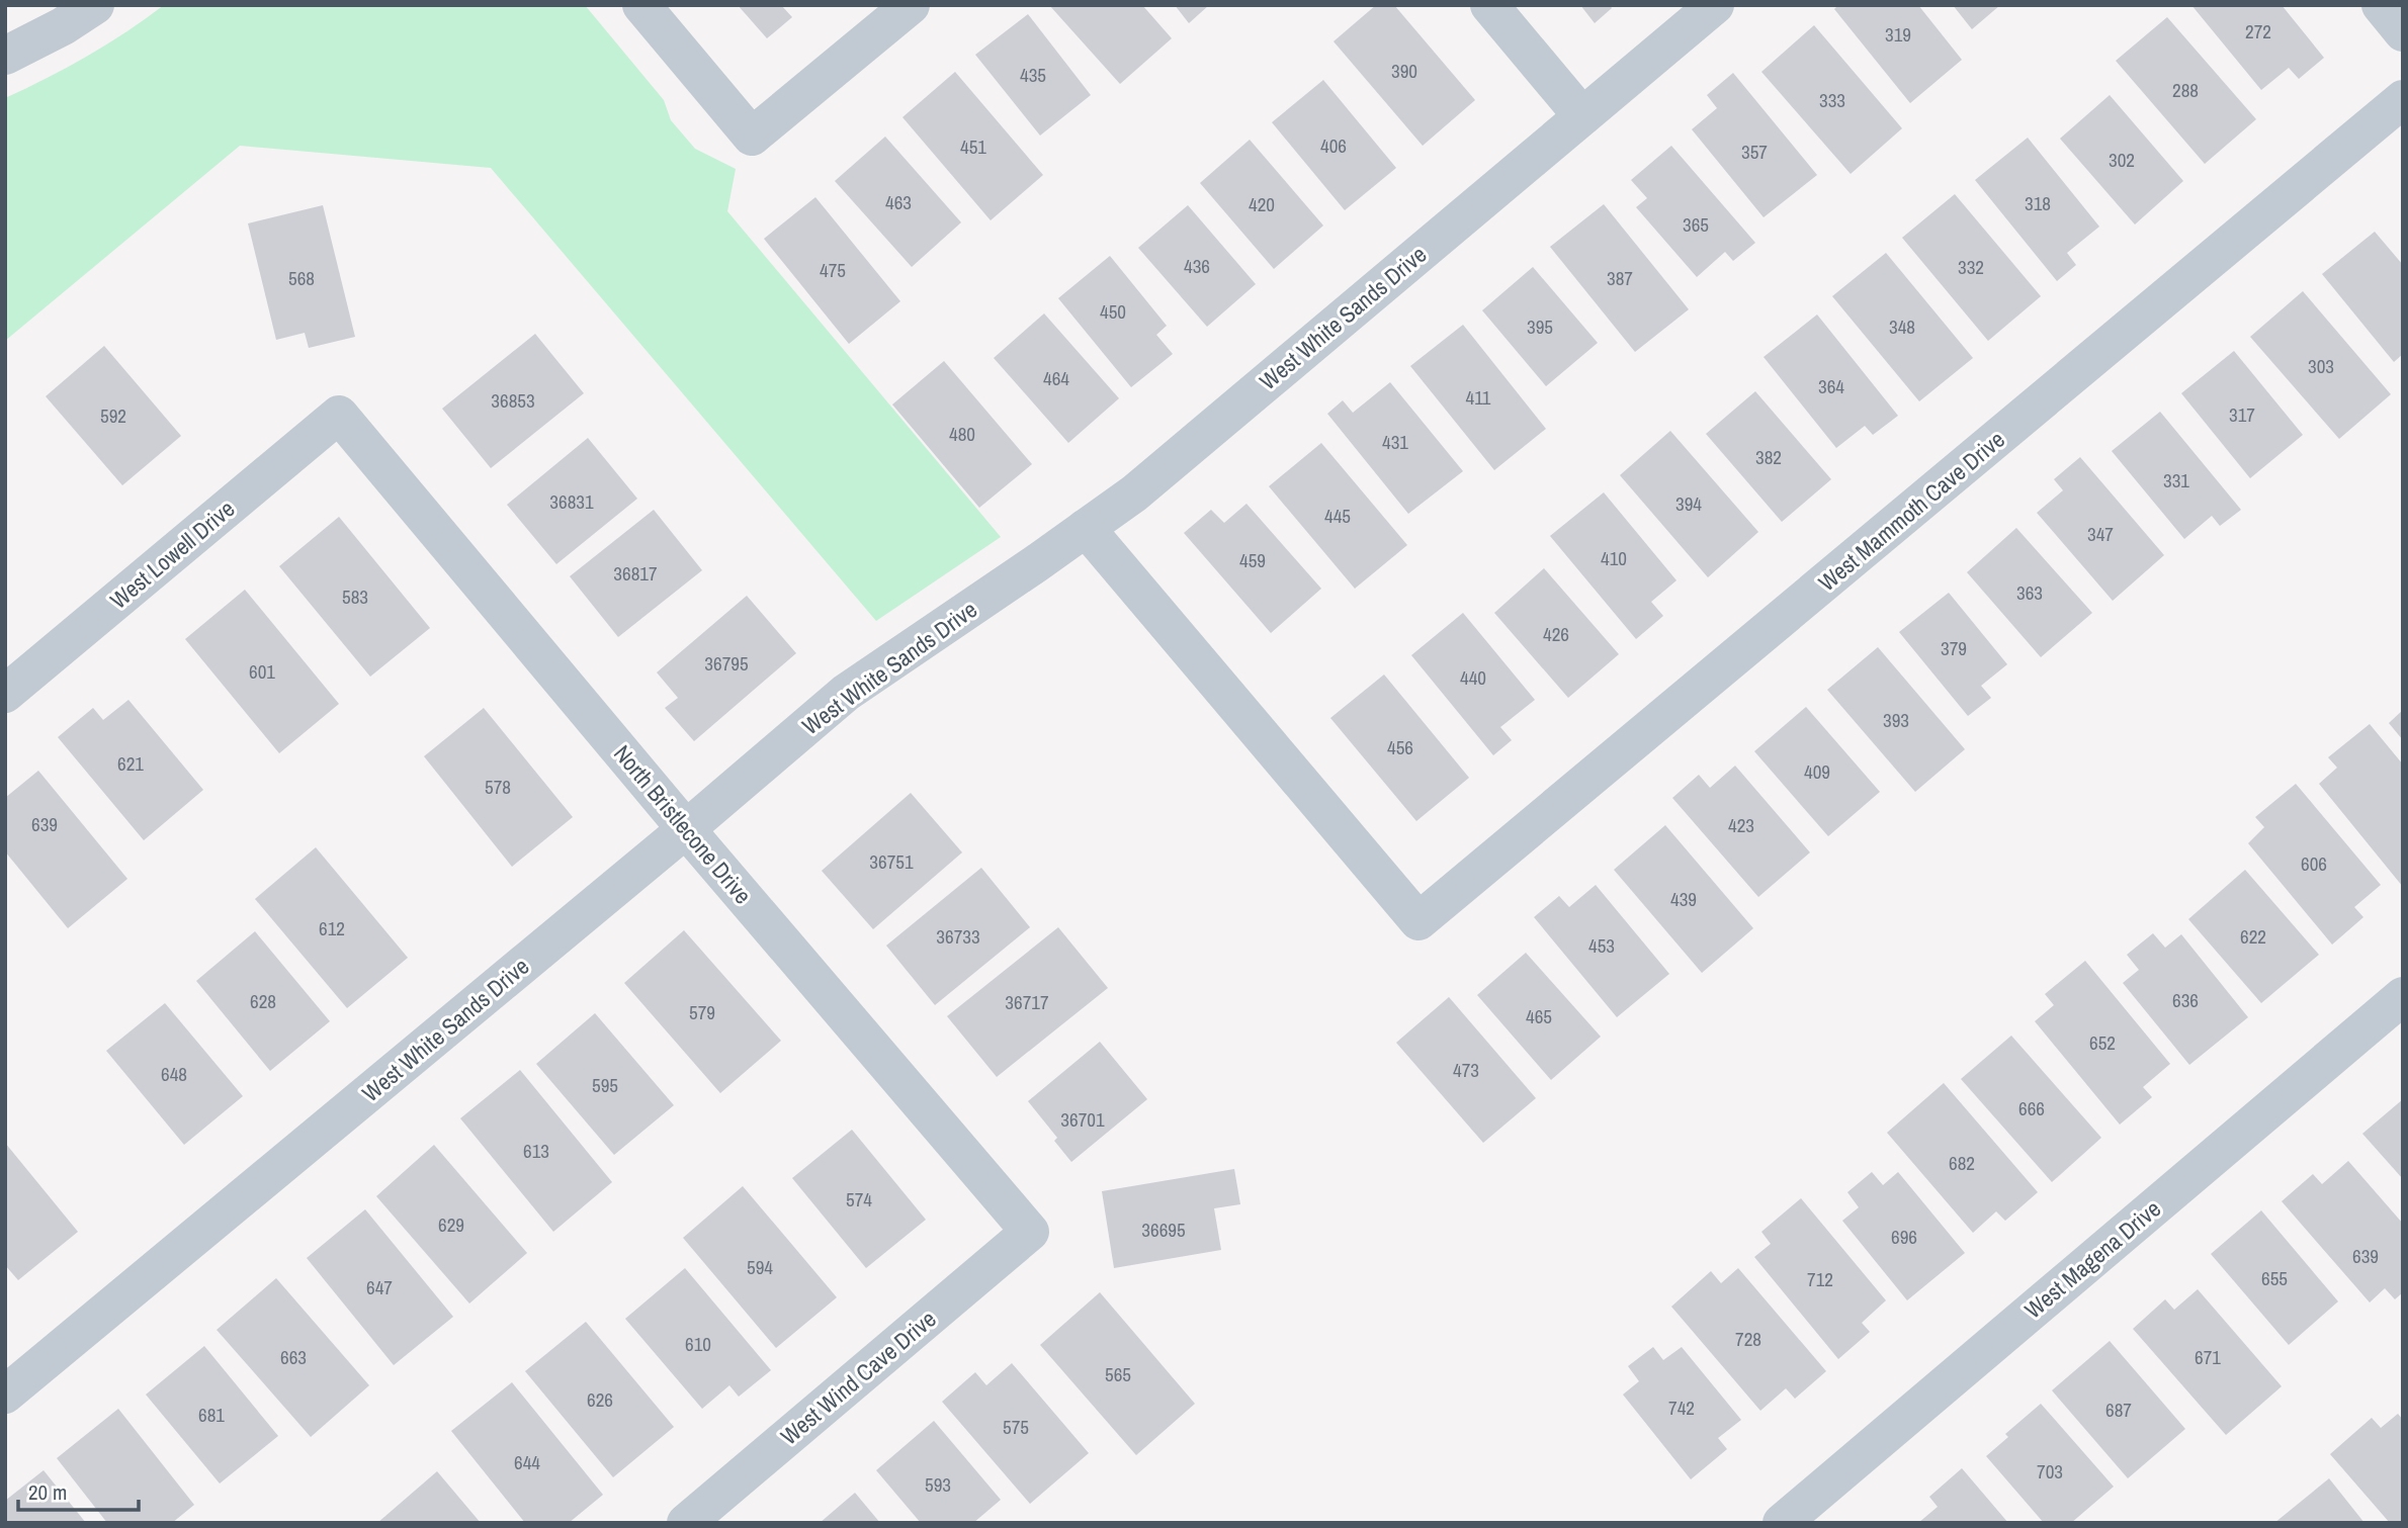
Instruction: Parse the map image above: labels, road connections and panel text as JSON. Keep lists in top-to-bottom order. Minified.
{"streets":{"street":["West White Sands Drive","West Mammoth Cave Drive","West Lowell Drive","North Bristlecone Drive","West Magena Drive","West Wind Cave Drive"]},"crossings":[["West White Sands Drive","West Mammoth Cave Drive"],["West White Sands Drive","North Bristlecone Drive"],["West Lowell Drive","North Bristlecone Drive"],["North Bristlecone Drive","West Wind Cave Drive"]],"house_numbers":["272","319","390","435","288","333","406","451","357","302","463","318","420","365","436","332","475","568","387","450","395","348","303","464","364","411","36853","317","592","480","431","382","331","36831","394","445","347","410","459","36817","363","583","426","379","36795","601","440","393","456","621","409","578","639","423","36751","606","439","612","36733","622","453","636","628","36717","579","465","652","473","648","595","666","36701","613","682","574","629","36695","696","639","594","655","712","647","728","610","663","671","565","626","742","687","681","575","644","703","593"],"scale_bar":"20 m"}
